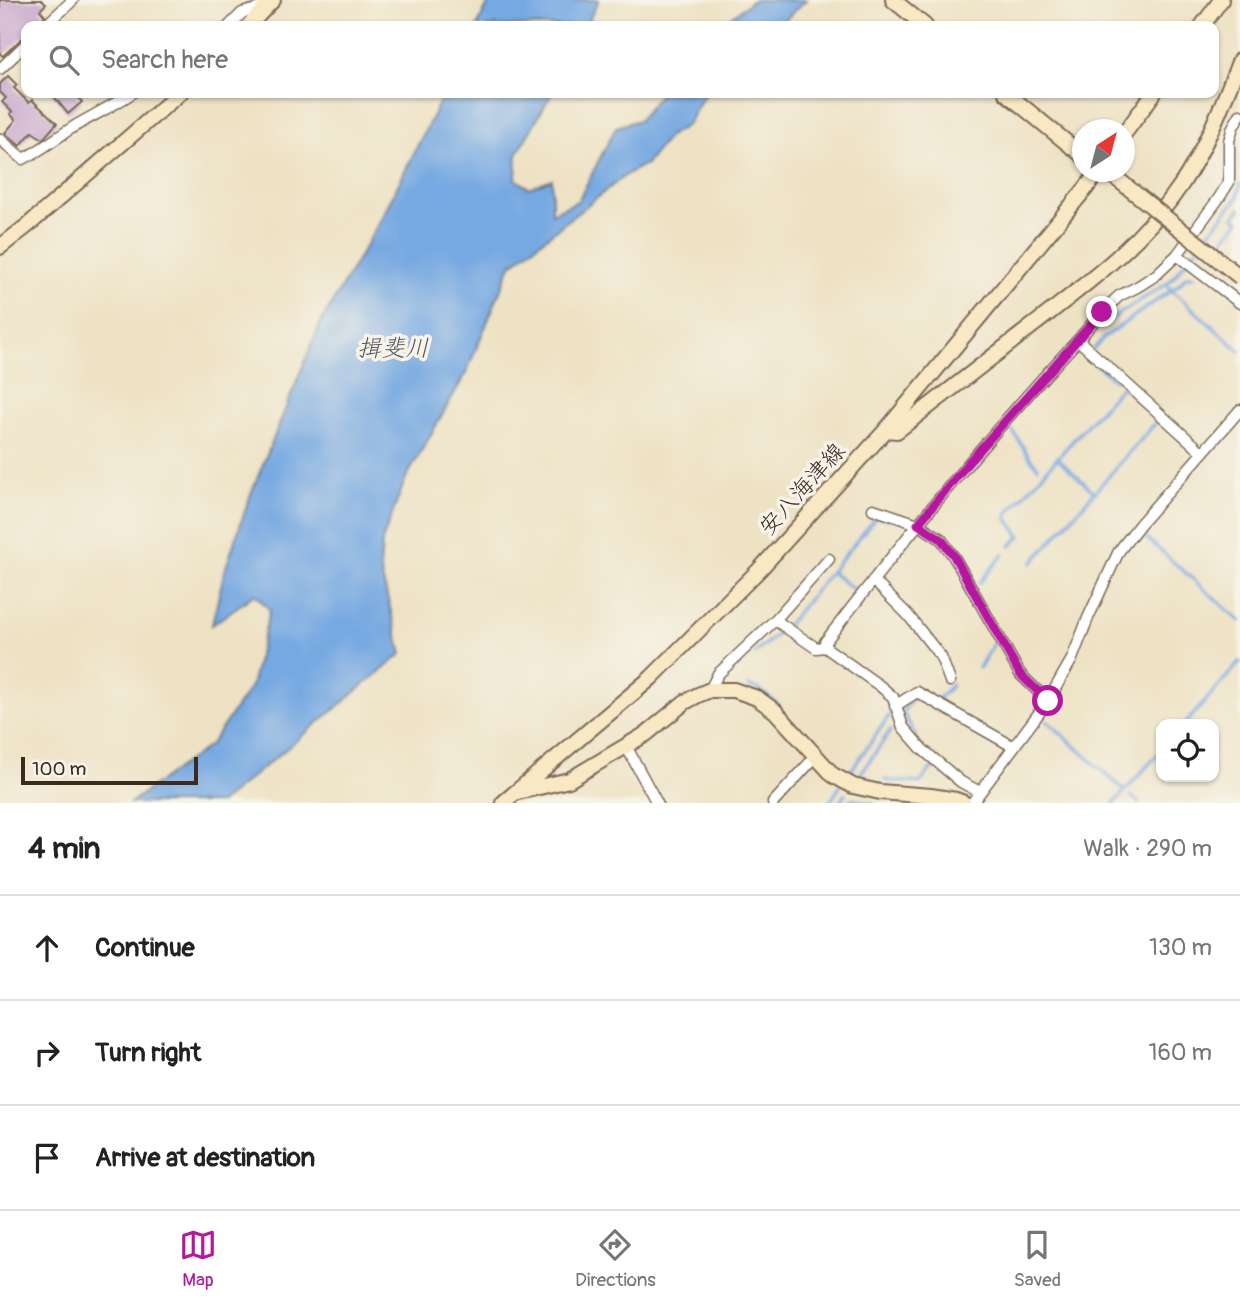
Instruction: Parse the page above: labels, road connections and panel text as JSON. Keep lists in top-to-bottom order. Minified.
{"streets":{"main road":["安八海津線"]},"water":["揖斐川"],"scale_bar":"100 m","north":"top right","page":{"search":"Search here","scale":"100 m","heading":["4 min","Walk · 290 m"],"list":[["Continue","130 m"],["Turn right","160 m"],"Arrive at destination"],"nav":["Map","Directions","Saved"]}}
